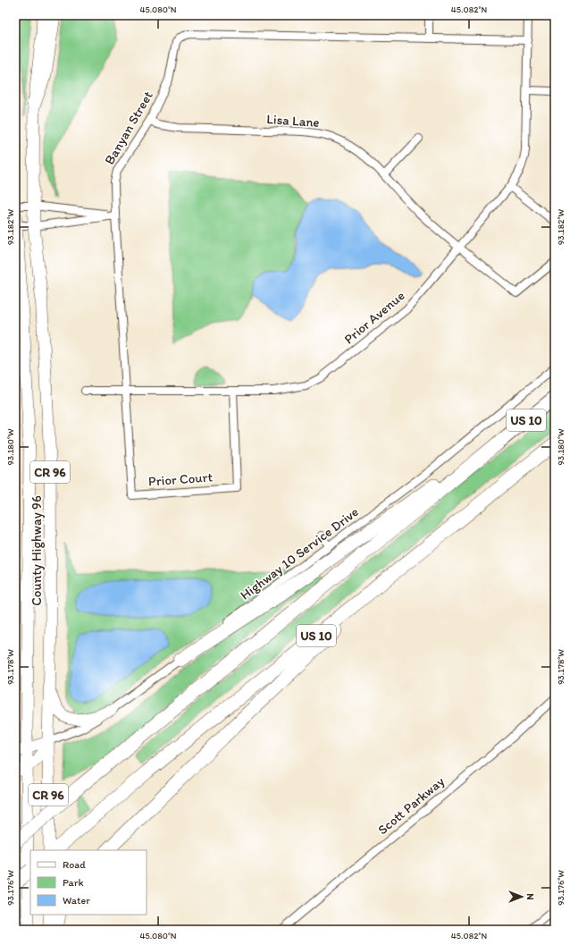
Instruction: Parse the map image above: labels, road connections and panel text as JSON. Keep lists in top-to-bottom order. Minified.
{"streets":{"highway":["US 10"],"main road":["CR 96","County Highway 96"],"street":["Lisa Lane","Banyan Street","Prior Avenue","Prior Court","Highway 10 Service Drive","Scott Parkway"]},"crossings":[["Lisa Lane","Banyan Street"],["Lisa Lane","Prior Avenue"],["Banyan Street","Prior Avenue"],["Banyan Street","Prior Court"],["Prior Avenue","Prior Court"],["County Highway 96","Highway 10 Service Drive"]],"legend":["Road","Park","Water"],"north":"right","coordinates":["45.080°N","45.082°N","93.182°W","93.180°W","93.178°W","93.176°W"]}
